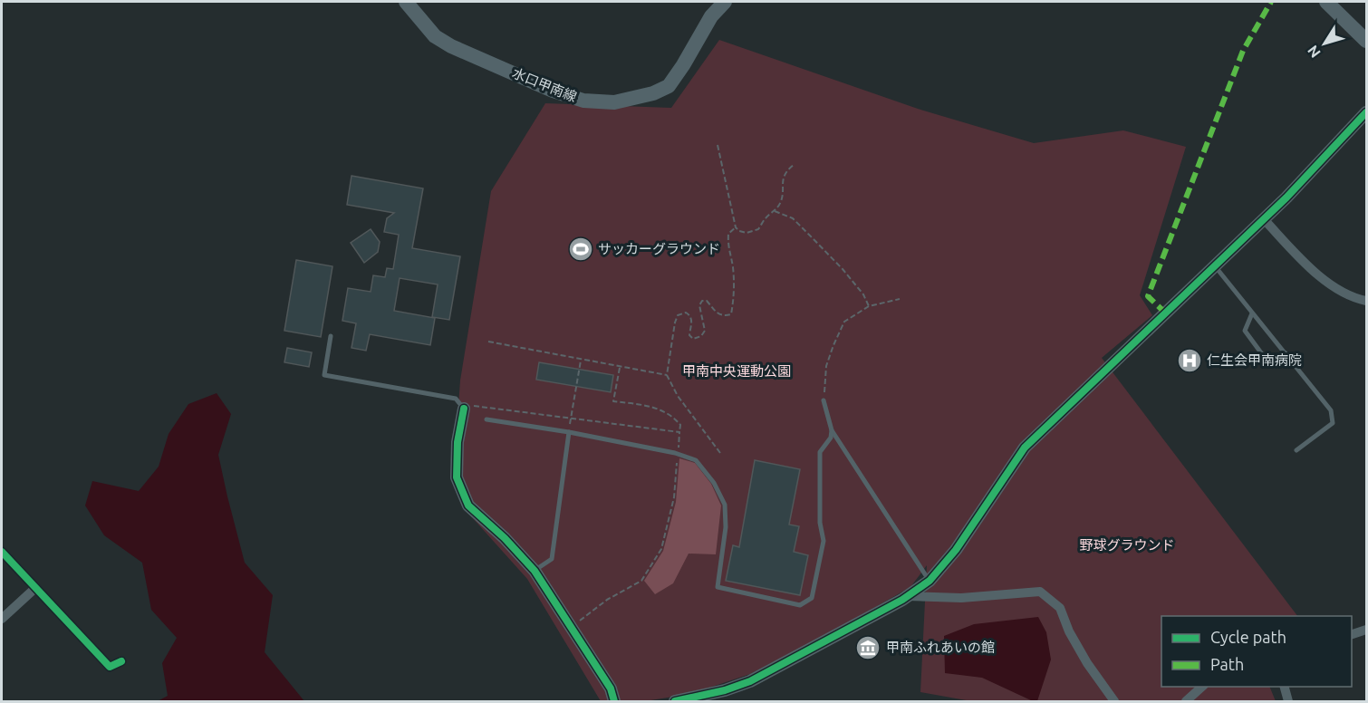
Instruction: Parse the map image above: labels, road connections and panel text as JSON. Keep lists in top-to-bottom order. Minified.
{"streets":{"main road":["水口甲南線"]},"parks":["甲南中央運動公園","野球グラウンド"],"places":{"sports":["サッカーグラウンド"],"hospital":["仁生会甲南病院"],"museum":["甲南ふれあいの館"]},"legend":["Cycle path","Path"],"north":"bottom left"}
